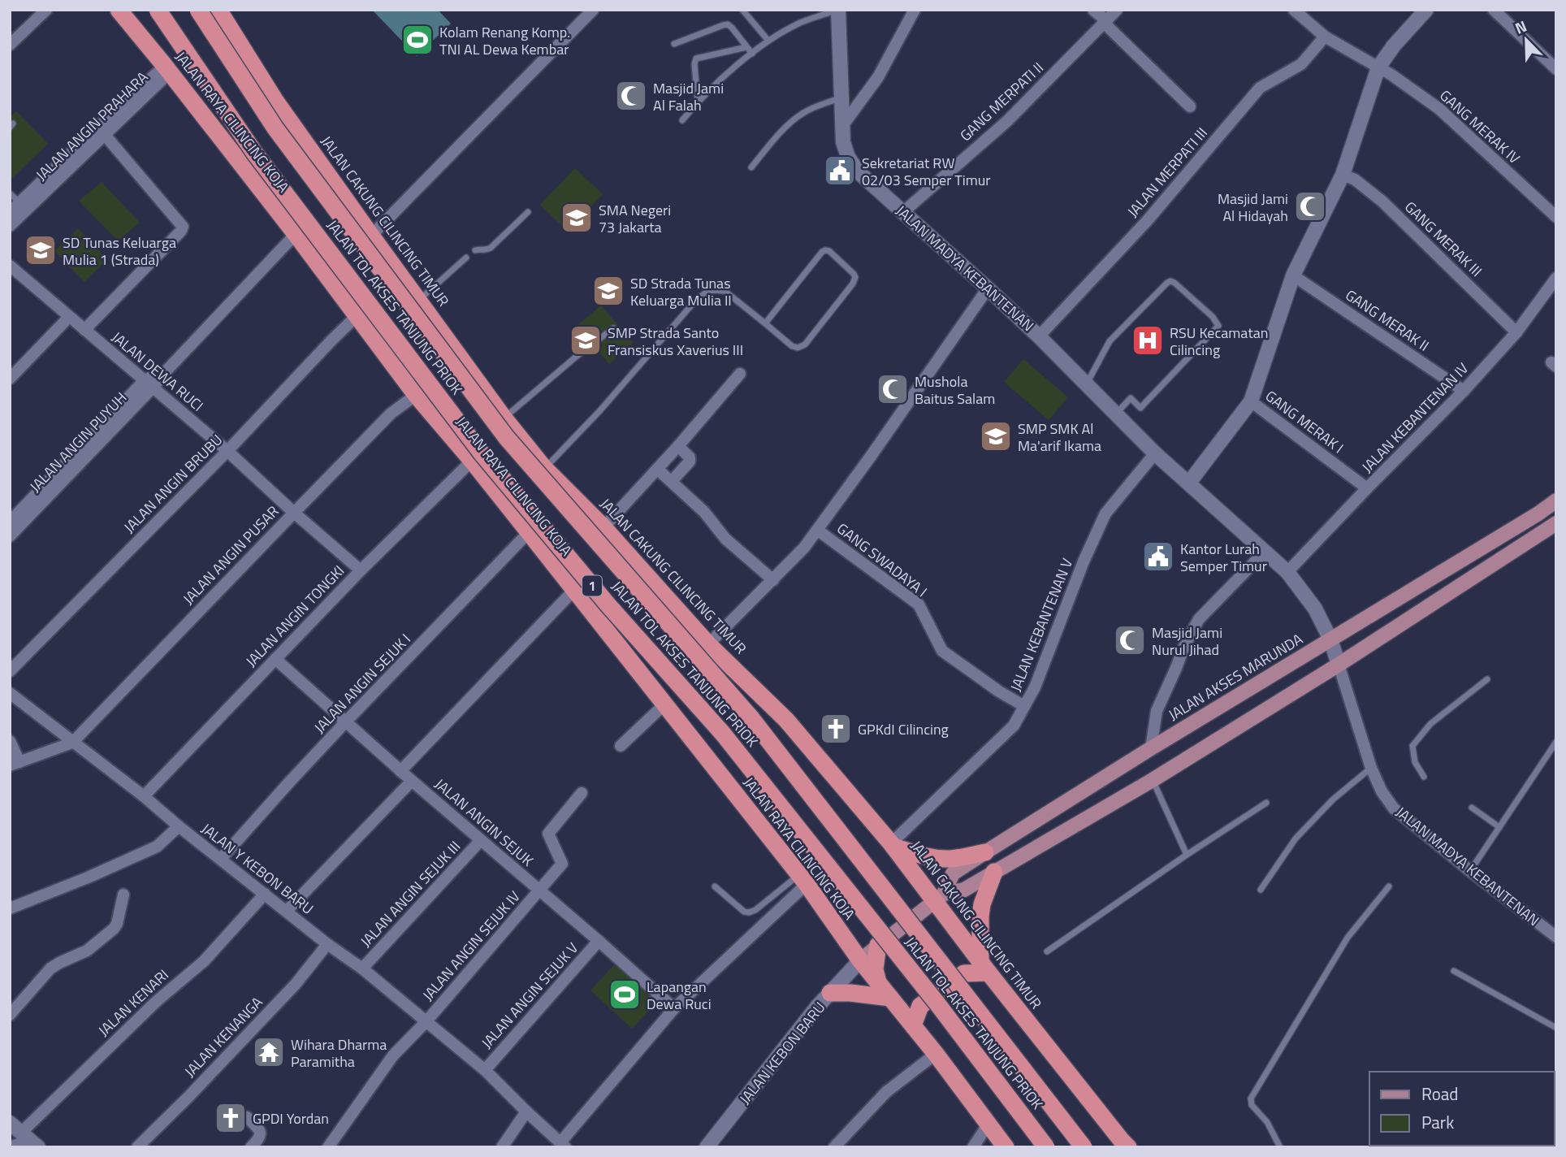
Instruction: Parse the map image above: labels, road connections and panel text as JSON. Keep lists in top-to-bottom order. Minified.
{"streets":{"highway":["JALAN RAYA CILINCING KOJA","JALAN CAKUNG CILINCING TIMUR","JALAN TOL AKSES TANJUNG PRIOK","1"],"main road":["JALAN AKSES MARUNDA"],"street":["GANG MERPATI II","JALAN ANGIN PRAHARA","GANG MERAK IV","JALAN MERPATI III","GANG MERAK III","JALAN MADYA KEBANTENAN","GANG MERAK II","JALAN DEWA RUCI","JALAN KEBANTENAN IV","GANG MERAK I","JALAN ANGIN PUYUH","JALAN ANGIN BRUBU","JALAN ANGIN PUSAR","GANG SWADAYA I","JALAN ANGIN TONGKI","JALAN KEBANTENAN V","JALAN ANGIN SEJUK I","JALAN ANGIN SEJUK","JALAN Y KEBON BARU","JALAN ANGIN SEJUK III","JALAN ANGIN SEJUK IV","JALAN ANGIN SEJUK V","JALAN KENARI","JALAN KENANGA","JALAN KEBON BARU"]},"crossings":[["GANG MERPATI II","JALAN MADYA KEBANTENAN"],["JALAN RAYA CILINCING KOJA","JALAN ANGIN PRAHARA"],["JALAN RAYA CILINCING KOJA","JALAN ANGIN PUYUH"],["JALAN RAYA CILINCING KOJA","JALAN ANGIN BRUBU"],["JALAN RAYA CILINCING KOJA","JALAN ANGIN PUSAR"],["JALAN RAYA CILINCING KOJA","JALAN ANGIN TONGKI"],["JALAN RAYA CILINCING KOJA","JALAN AKSES MARUNDA"],["JALAN RAYA CILINCING KOJA","JALAN ANGIN SEJUK I"],["JALAN RAYA CILINCING KOJA","JALAN KEBON BARU"],["GANG MERAK IV","JALAN MERPATI III"],["JALAN MERPATI III","JALAN MADYA KEBANTENAN"],["JALAN CAKUNG CILINCING TIMUR","JALAN KEBANTENAN V"],["JALAN CAKUNG CILINCING TIMUR","JALAN AKSES MARUNDA"],["GANG MERAK III","JALAN KEBANTENAN IV"],["JALAN MADYA KEBANTENAN","JALAN KEBANTENAN IV"],["JALAN MADYA KEBANTENAN","JALAN KEBANTENAN V"],["JALAN MADYA KEBANTENAN","JALAN AKSES MARUNDA"],["GANG MERAK II","JALAN KEBANTENAN IV"],["JALAN DEWA RUCI","JALAN ANGIN PUYUH"],["JALAN DEWA RUCI","JALAN ANGIN BRUBU"],["JALAN DEWA RUCI","JALAN ANGIN PUSAR"],["JALAN DEWA RUCI","JALAN ANGIN TONGKI"],["JALAN KEBANTENAN IV","GANG MERAK I"],["JALAN ANGIN PUSAR","JALAN Y KEBON BARU"],["GANG SWADAYA I","JALAN KEBANTENAN V"],["JALAN ANGIN TONGKI","JALAN ANGIN SEJUK"],["JALAN ANGIN TONGKI","JALAN Y KEBON BARU"],["JALAN AKSES MARUNDA","JALAN KEBON BARU"],["JALAN ANGIN SEJUK I","JALAN ANGIN SEJUK"],["JALAN ANGIN SEJUK I","JALAN Y KEBON BARU"],["JALAN ANGIN SEJUK","JALAN ANGIN SEJUK III"],["JALAN ANGIN SEJUK","JALAN ANGIN SEJUK IV"],["JALAN ANGIN SEJUK","JALAN ANGIN SEJUK V"],["JALAN Y KEBON BARU","JALAN ANGIN SEJUK III"],["JALAN Y KEBON BARU","JALAN ANGIN SEJUK IV"],["JALAN Y KEBON BARU","JALAN ANGIN SEJUK V"],["JALAN Y KEBON BARU","JALAN KENARI"],["JALAN Y KEBON BARU","JALAN KENANGA"]],"places":{"sports":["Kolam Renang Komp. TNI AL Dewa Kembar","Lapangan Dewa Ruci"],"mosque":["Masjid Jami Al Falah","Masjid Jami Al Hidayah","Mushola Baitus Salam","Masjid Jami Nurul Jihad"],"public building":["Sekretariat RW 02/03 Semper Timur","Kantor Lurah Semper Timur"],"school or university":["SMA Negeri 73 Jakarta","SD Tunas Keluarga Mulia 1 (Strada)","SD Strada Tunas Keluarga Mulia II","SMP Strada Santo Fransiskus Xaverius III","SMP SMK Al Ma'arif Ikama"],"hospital":["RSU Kecamatan Cilincing"],"church":["GPKdI Cilincing","GPDI Yordan"],"temple":["Wihara Dharma Paramitha"]},"legend":["Road","Park"],"north":"top left"}
